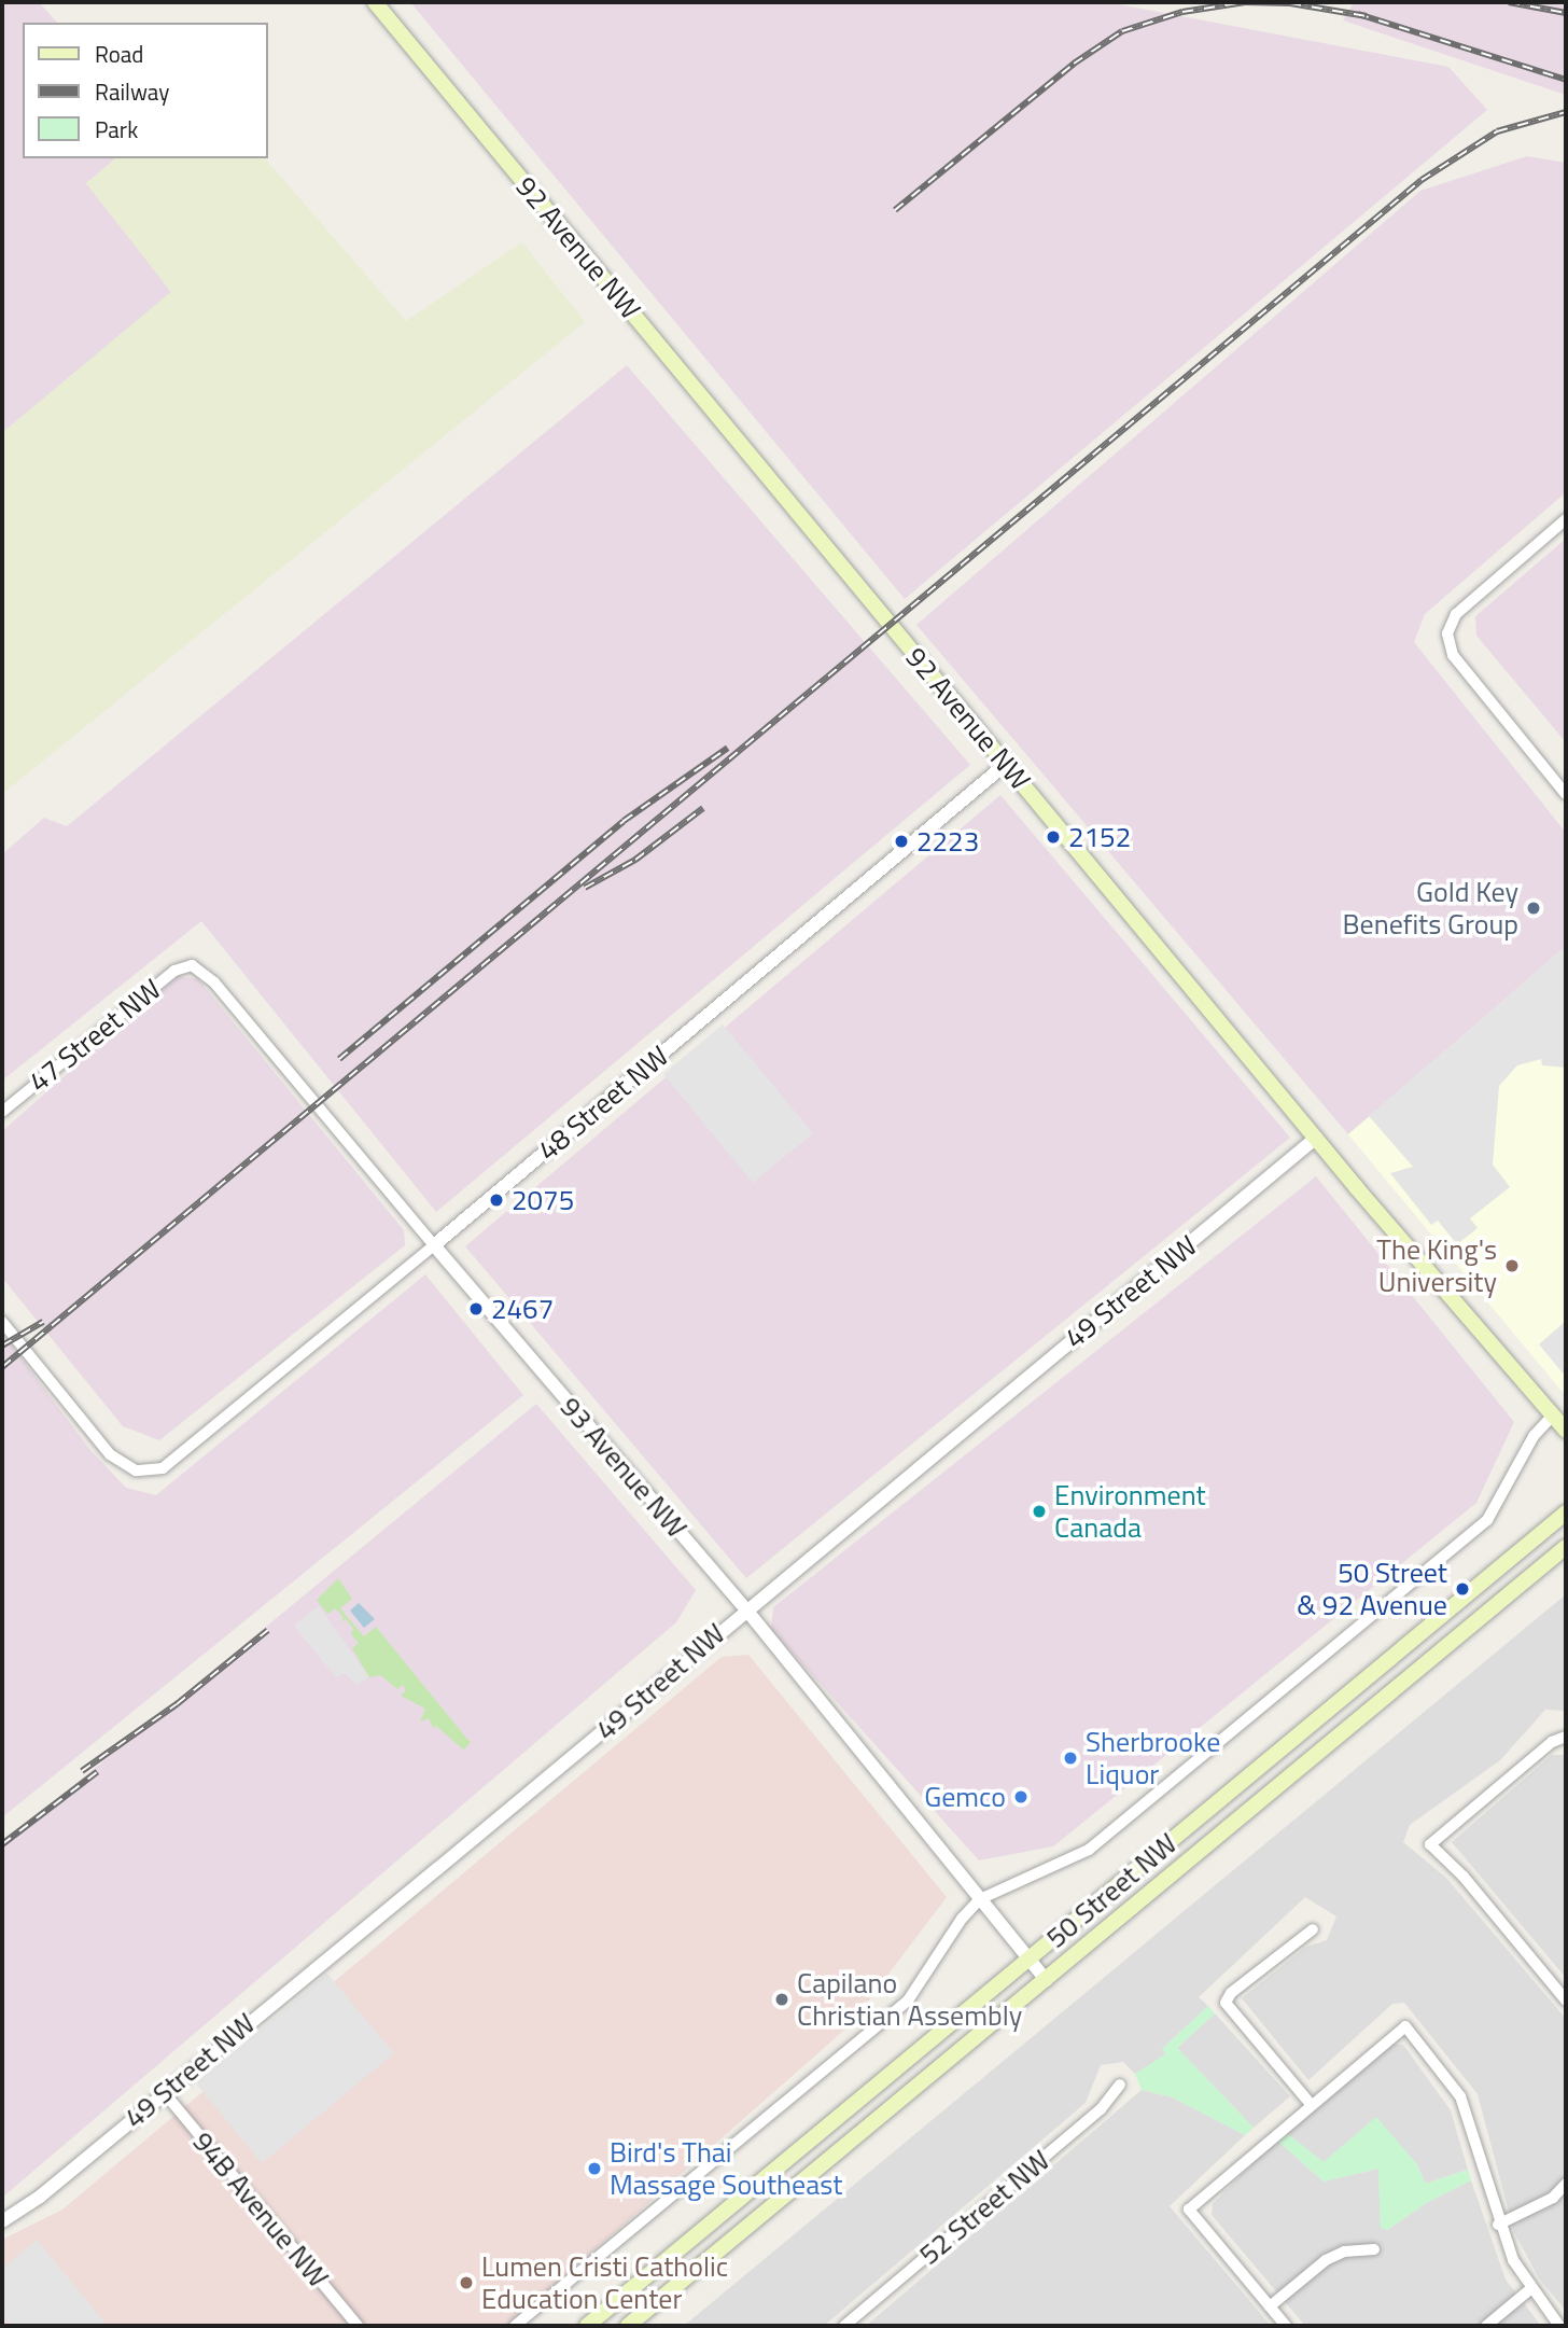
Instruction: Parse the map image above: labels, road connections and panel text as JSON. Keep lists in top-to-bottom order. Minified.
{"streets":{"main road":["92 Avenue NW","50 Street NW"],"street":["47 Street NW","48 Street NW","49 Street NW","93 Avenue NW","52 Street NW","94B Avenue NW"]},"crossings":[["92 Avenue NW","48 Street NW"],["92 Avenue NW","49 Street NW"],["92 Avenue NW","50 Street NW"],["47 Street NW","93 Avenue NW"],["48 Street NW","93 Avenue NW"],["49 Street NW","93 Avenue NW"],["49 Street NW","94B Avenue NW"],["93 Avenue NW","50 Street NW"]],"places":["2152","2223","Gold Key Benefits Group","2075","The King's University","2467","Environment Canada","50 Street & 92 Avenue","Sherbrooke Liquor","Gemco","Capilano Christian Assembly","Bird's Thai Massage Southeast","Lumen Cristi Catholic Education Center"],"legend":["Road","Railway","Park"]}
